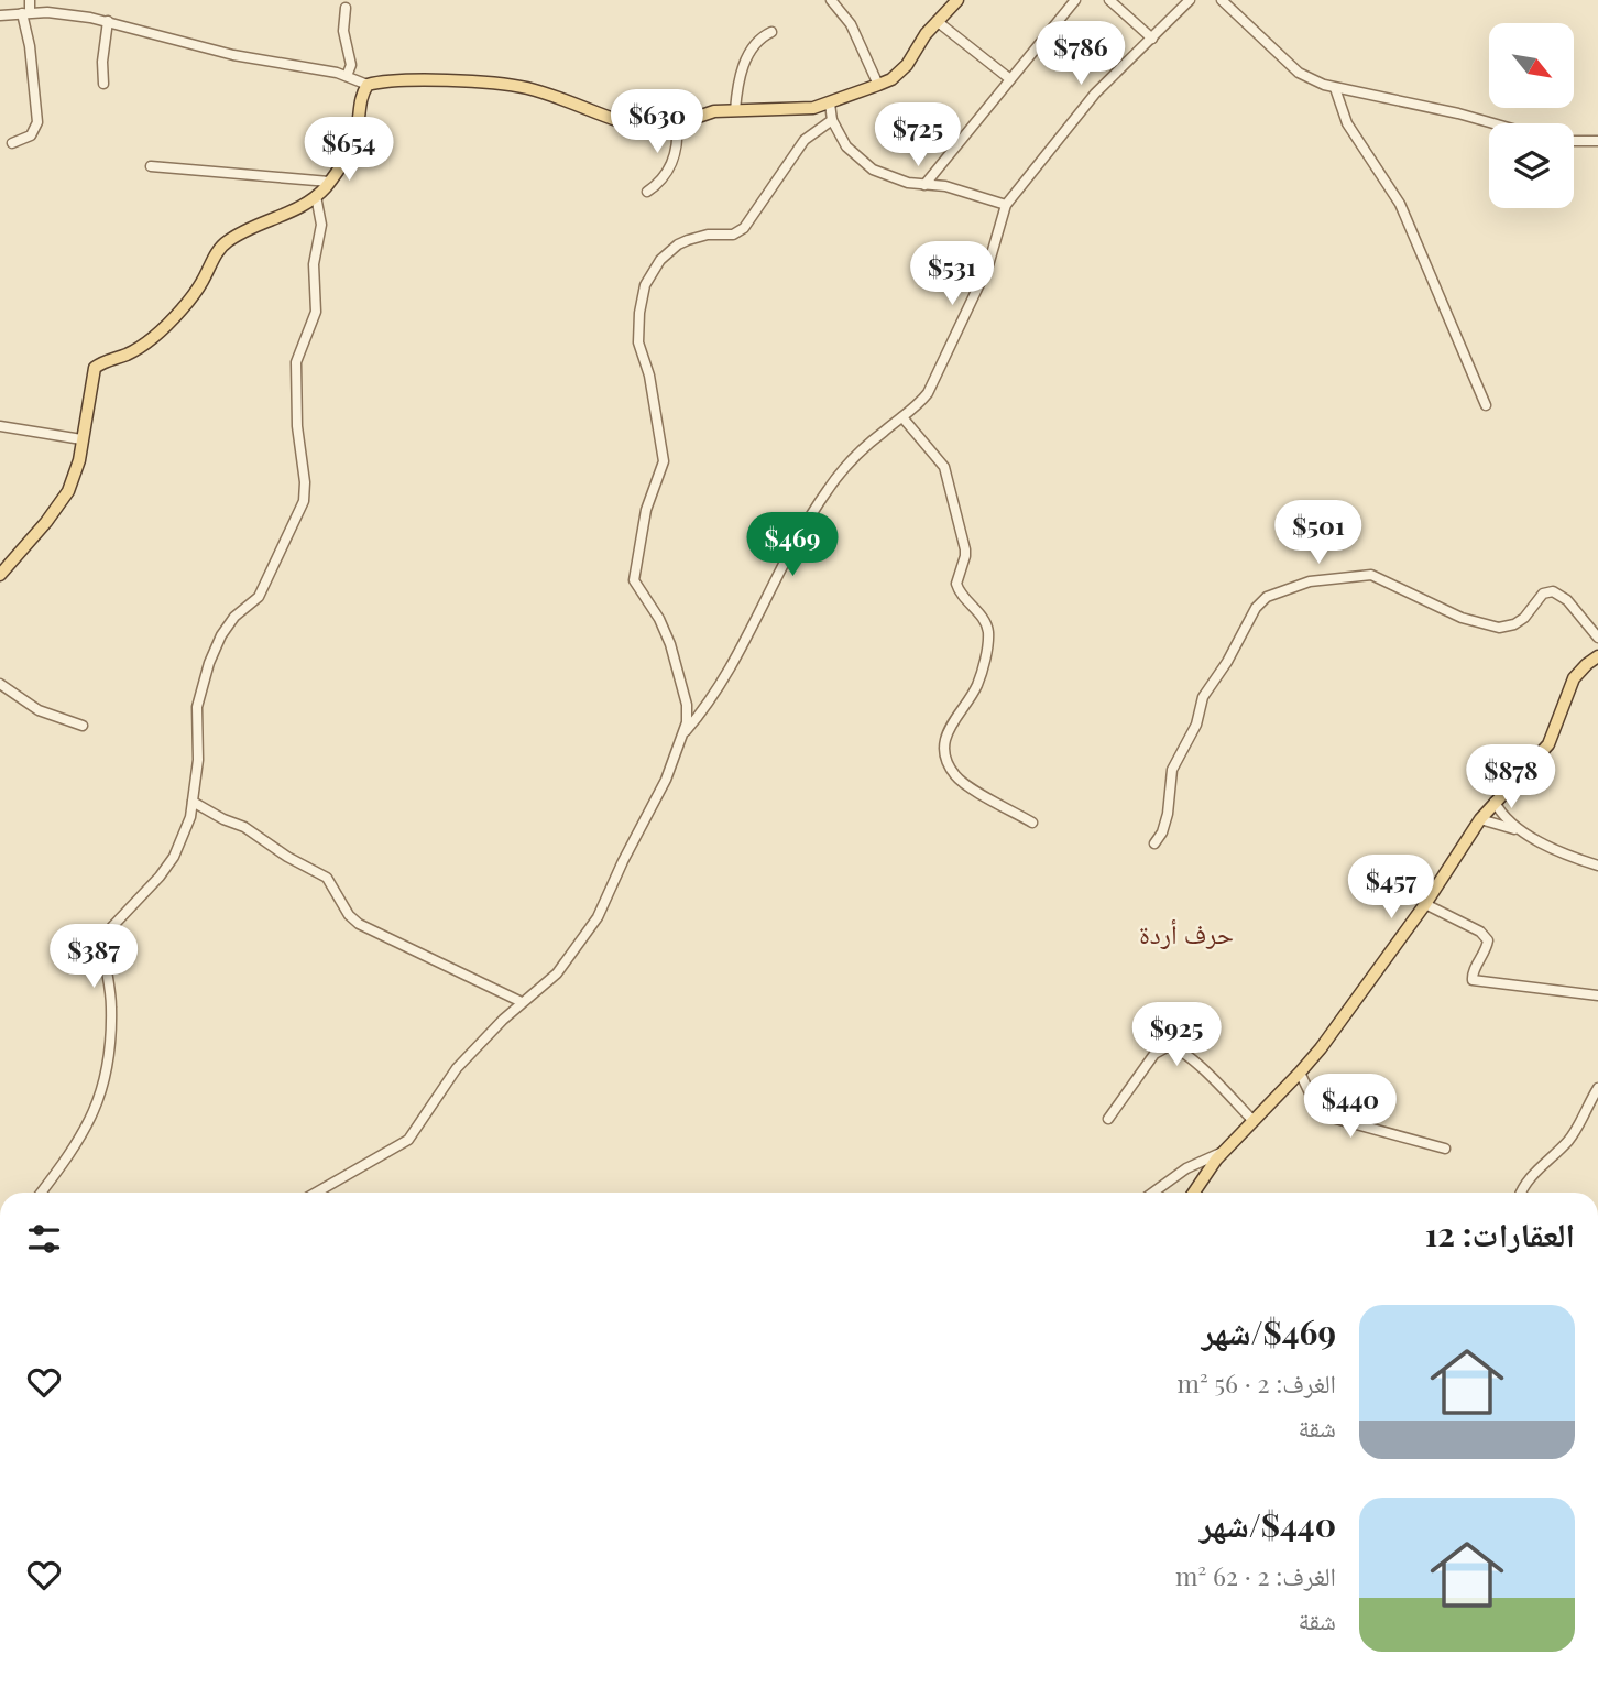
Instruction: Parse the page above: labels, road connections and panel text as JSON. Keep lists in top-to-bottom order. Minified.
{"districts":["حرف أردة"],"north":"bottom right","page":{"price":["$786","$630","$725","$654","$531","$501","$469","$878","$457","$387","$925","$440"],"heading":"العقارات: 12","list":[{"name":"$469/شهر","note":"الغرف: 2 · 56 m² · شقة"},{"name":"$440/شهر","note":"الغرف: 2 · 62 m² · شقة"}]}}
